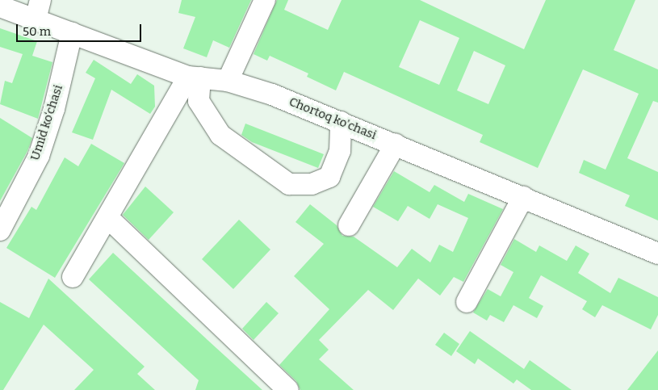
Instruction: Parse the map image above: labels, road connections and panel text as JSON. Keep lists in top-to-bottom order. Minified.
{"streets":{"street":["Chortoq ko'chasi","Umid ko‘chasi"]},"crossings":[["Chortoq ko'chasi","Umid ko‘chasi"]],"scale_bar":"50 m"}
